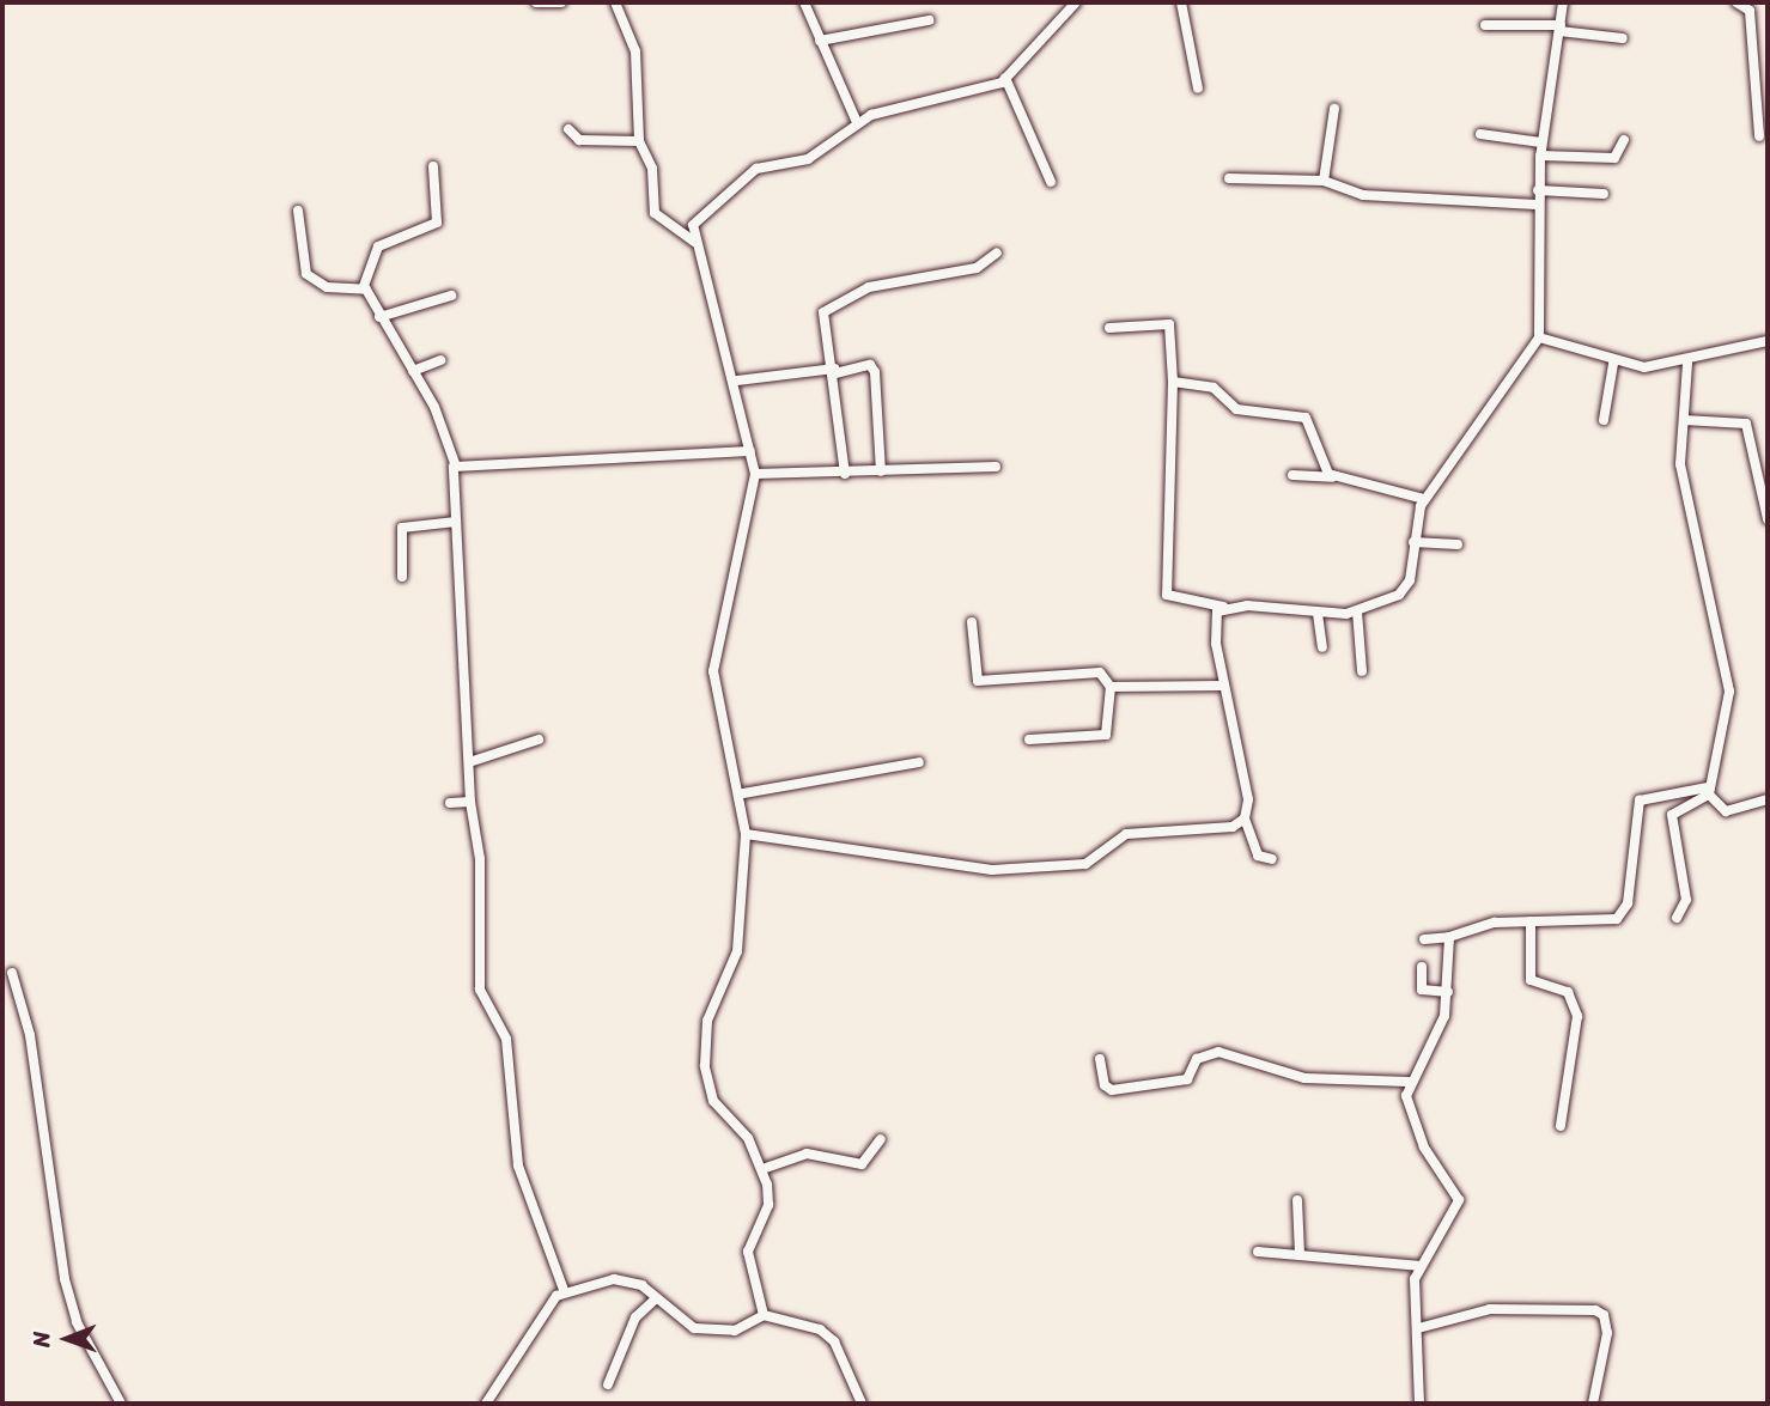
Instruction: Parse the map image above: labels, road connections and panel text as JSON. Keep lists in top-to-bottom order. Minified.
{"north":"left"}
